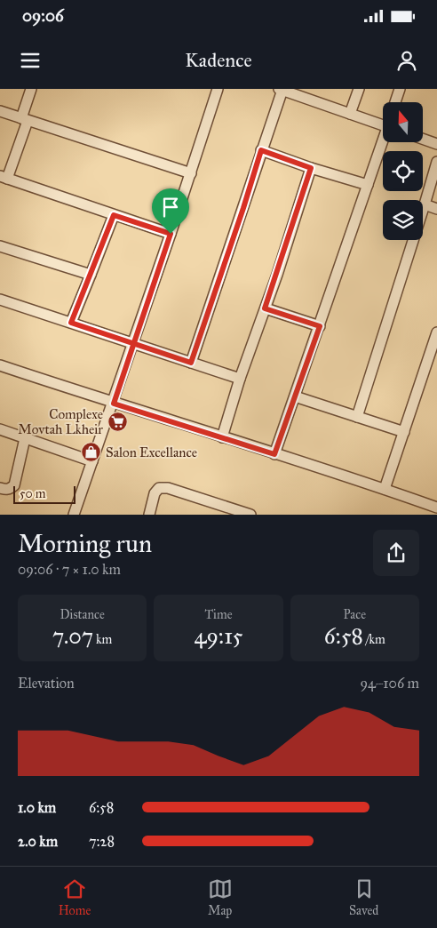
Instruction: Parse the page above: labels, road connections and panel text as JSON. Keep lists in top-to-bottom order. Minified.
{"places":{"supermarket":["Complexe Movtah Lkheir"],"shop":["Salon Excellance"]},"scale_bar":"50 m","north":"top","page":{"status":"09:06","header":"Kadence","scale":"50 m","heading":["Morning run","09:06 · 7 × 1.0 km"],"stats":[["Distance","7.07 km"],["Time","49:15"],["Pace","6:58 /km"]],"chart":["Elevation","94–106 m"],"list":[{"name":"1.0 km","note":"6:58"},{"name":"2.0 km","note":"7:28"}],"tabs":["Home","Map","Saved"]}}
